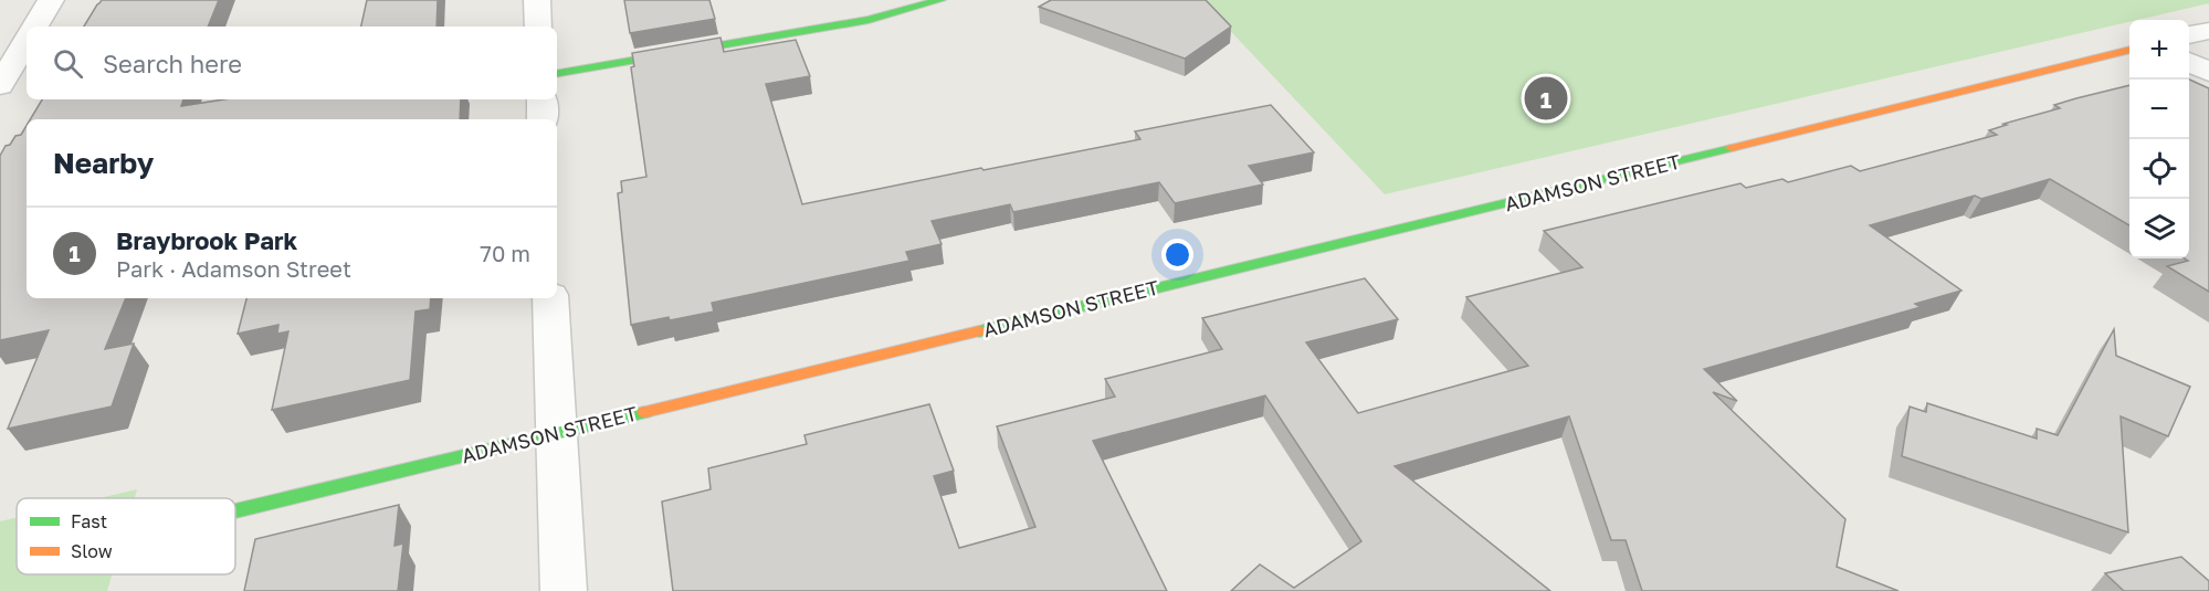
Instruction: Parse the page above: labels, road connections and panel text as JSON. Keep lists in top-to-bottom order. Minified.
{"streets":{"street":["ADAMSON STREET"]},"legend":["Fast","Slow"],"page":{"map_buttons":["+","−"],"search":"Search here","pins":"1","heading":"Nearby","list":[{"mark":"1","name":"Braybrook Park","note":"Park · Adamson Street","value":"70 m"}]}}
